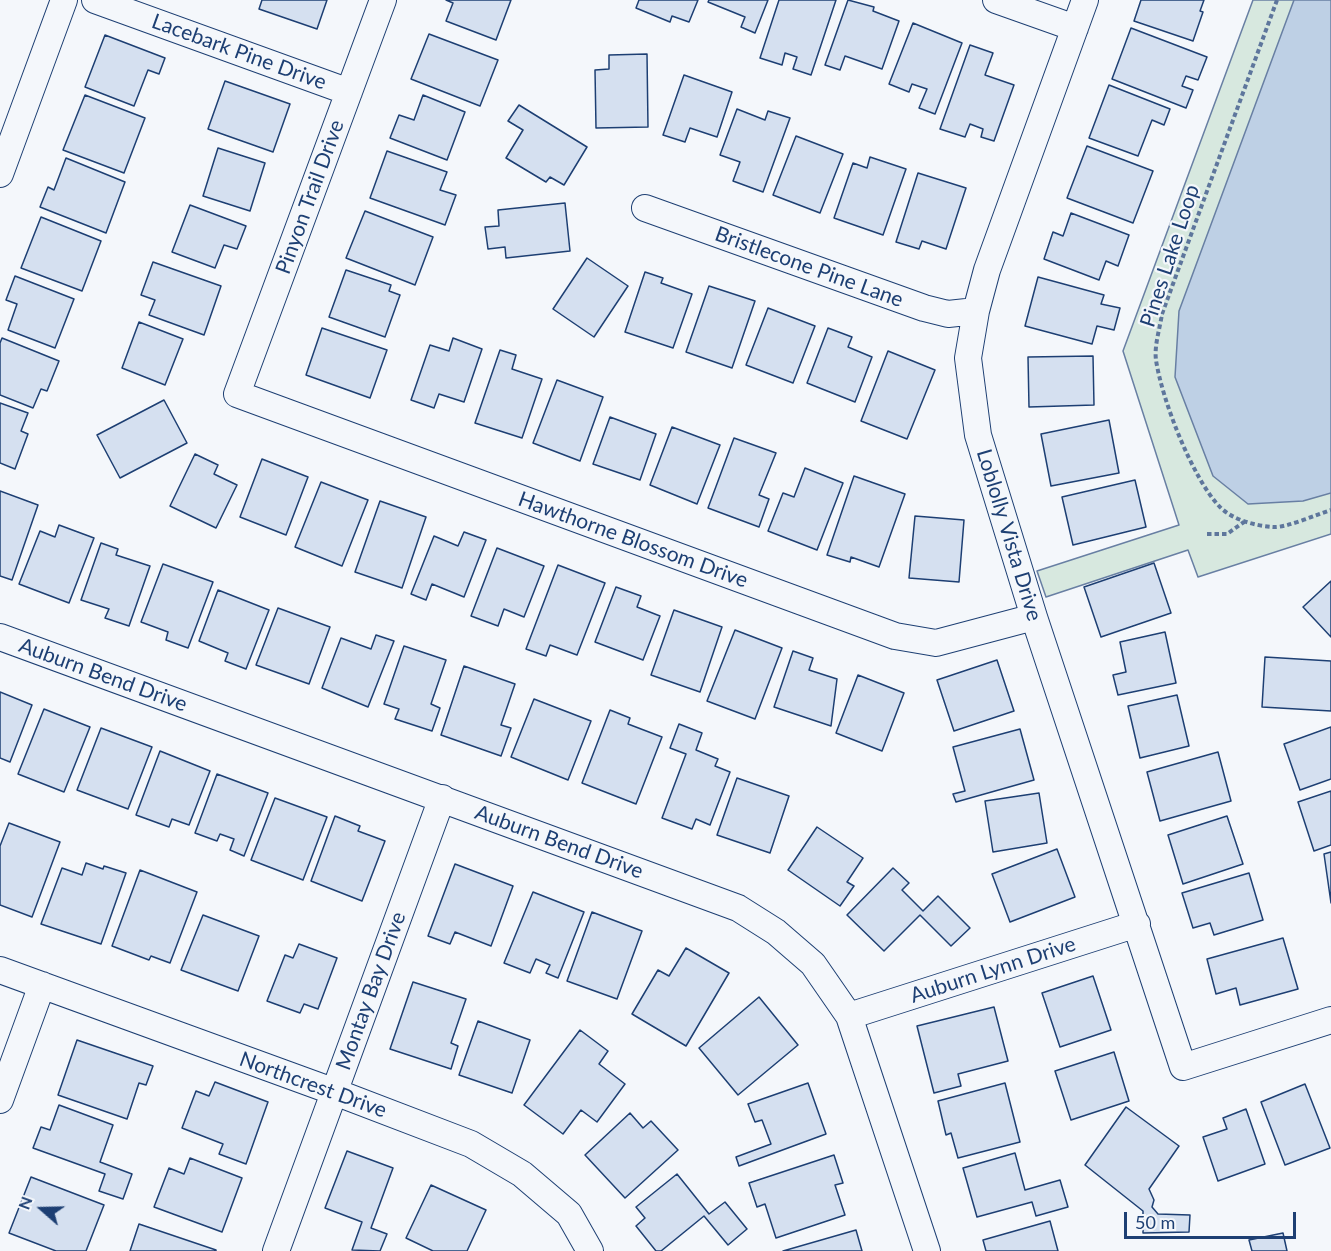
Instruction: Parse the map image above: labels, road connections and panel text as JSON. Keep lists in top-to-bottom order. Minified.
{"streets":{"street":["Lacebark Pine Drive","Pinyon Trail Drive","Bristlecone Pine Lane","Loblolly Vista Drive","Hawthorne Blossom Drive","Auburn Bend Drive","Auburn Lynn Drive","Montay Bay Drive","Northcrest Drive"],"path":["Pines Lake Loop"]},"crossings":[["Lacebark Pine Drive","Pinyon Trail Drive"],["Pinyon Trail Drive","Hawthorne Blossom Drive"],["Bristlecone Pine Lane","Loblolly Vista Drive"],["Loblolly Vista Drive","Hawthorne Blossom Drive"],["Loblolly Vista Drive","Auburn Lynn Drive"],["Auburn Bend Drive","Auburn Lynn Drive"],["Auburn Bend Drive","Montay Bay Drive"],["Montay Bay Drive","Northcrest Drive"]],"scale_bar":"50 m","north":"left"}
